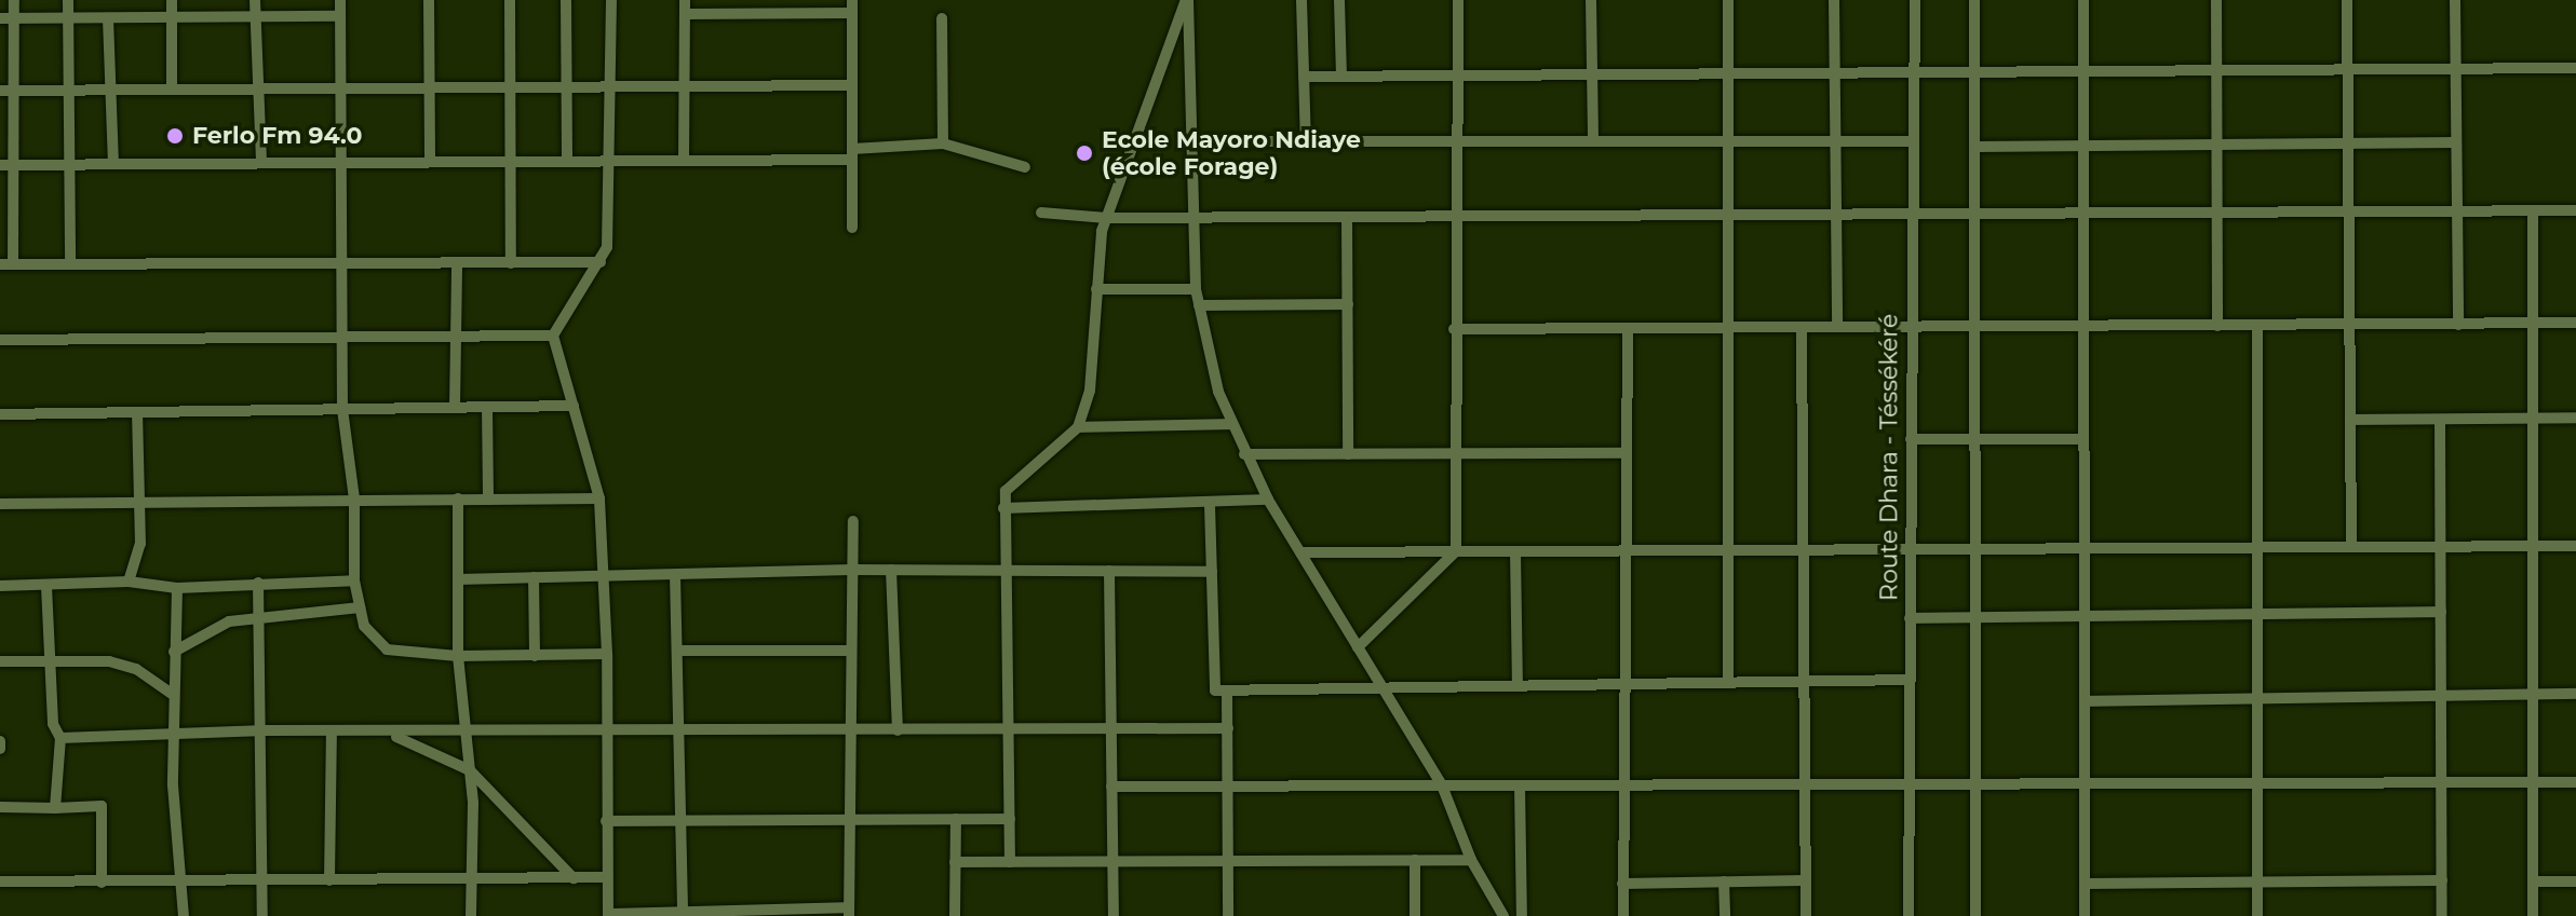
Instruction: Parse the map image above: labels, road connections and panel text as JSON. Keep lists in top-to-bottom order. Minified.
{"streets":{"street":["Route Dhara - Téssékéré"]},"places":["Ferlo Fm 94.0","Ecole Mayoro Ndiaye (école Forage)"]}
